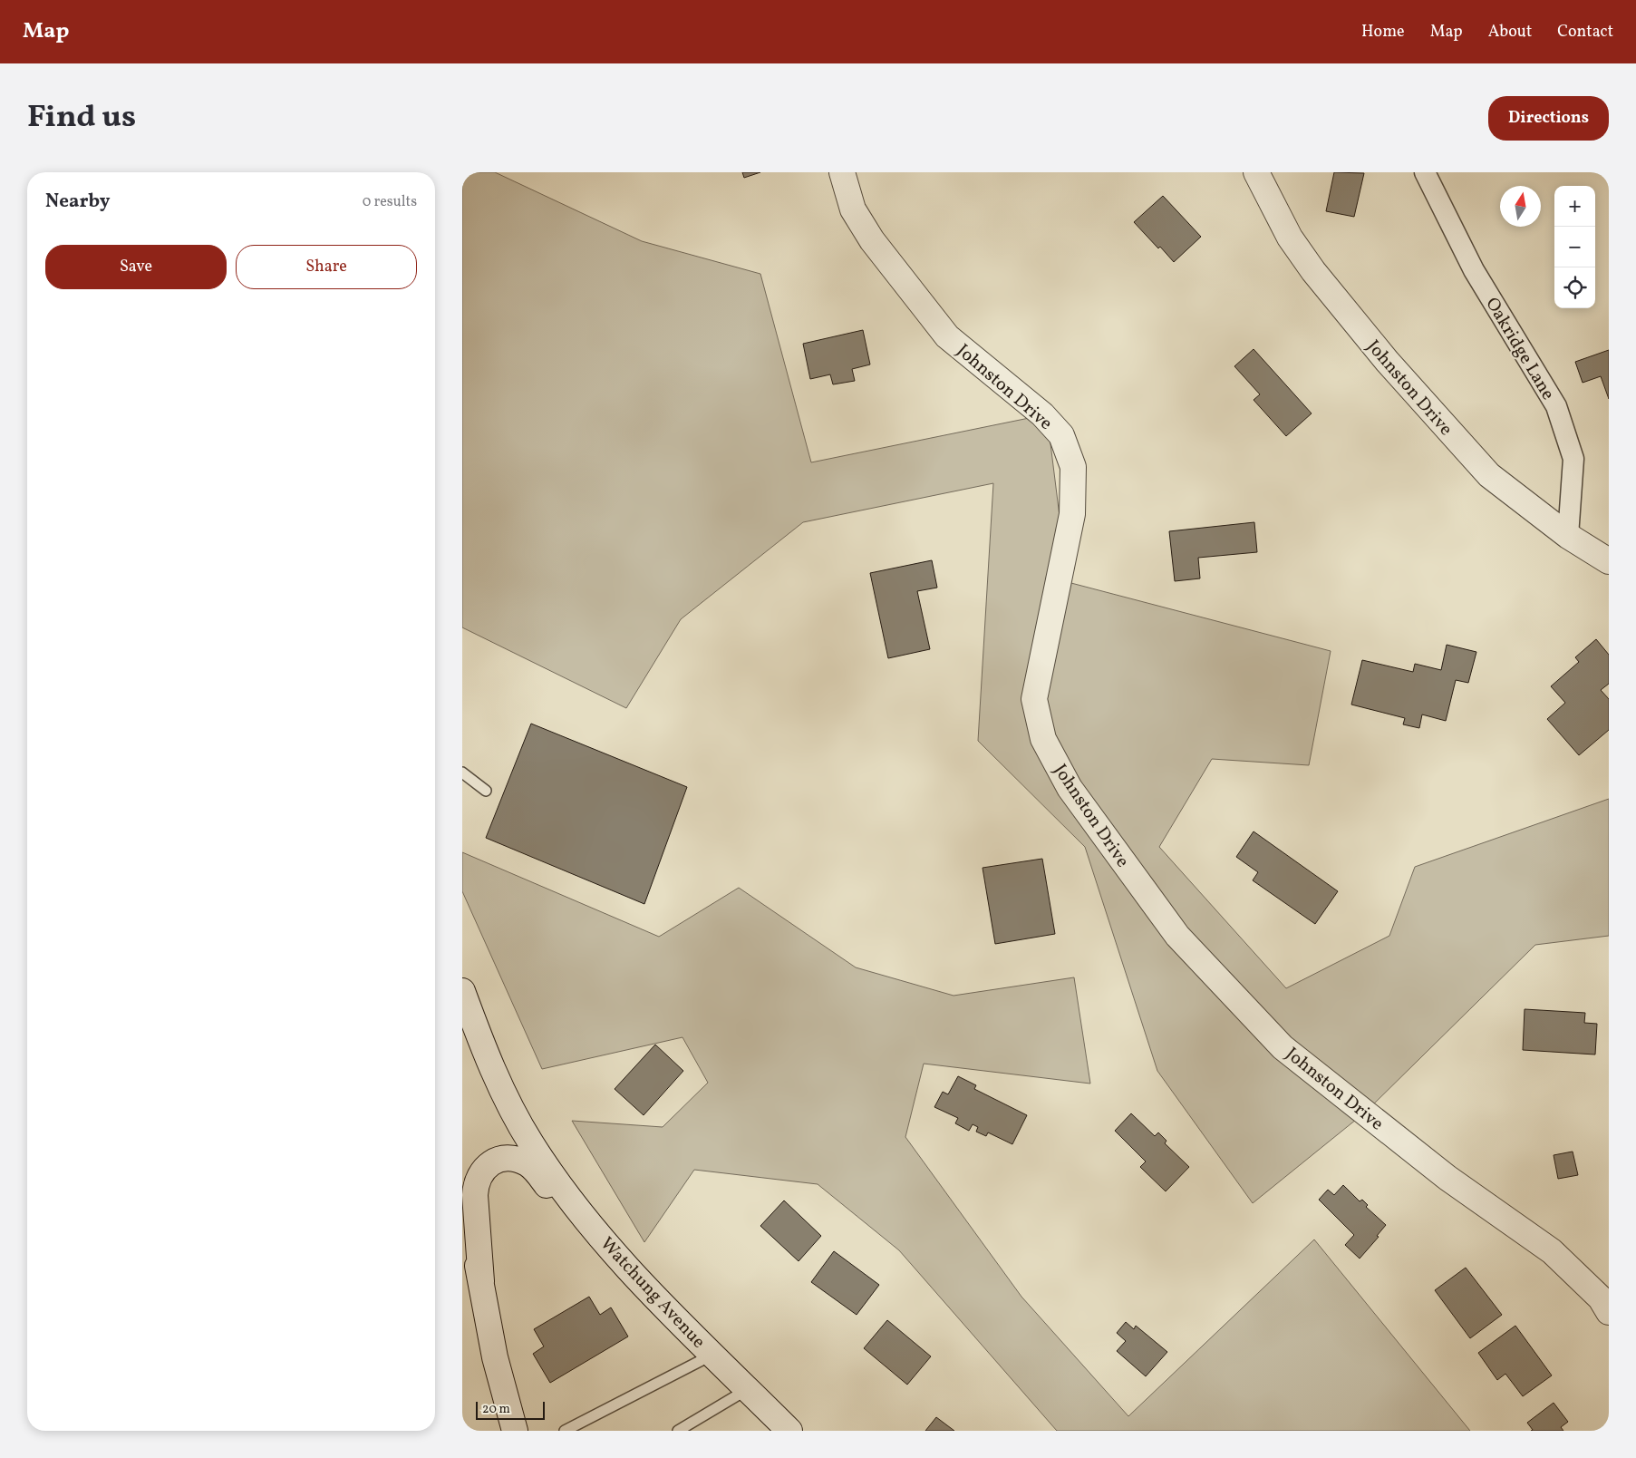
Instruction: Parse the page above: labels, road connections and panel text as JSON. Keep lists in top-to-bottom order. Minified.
{"streets":{"street":["Oakridge Lane","Johnston Drive","Watchung Avenue"]},"crossings":[["Oakridge Lane","Johnston Drive"]],"scale_bar":"20 m","north":"top","page":{"header":"Map","nav":["Home","Map","About","Contact"],"title":"Find us","buttons":["Directions",["Save","Share"]],"heading":["Nearby","0 results"],"map_buttons":["+","−"],"scale":"20 m"}}
